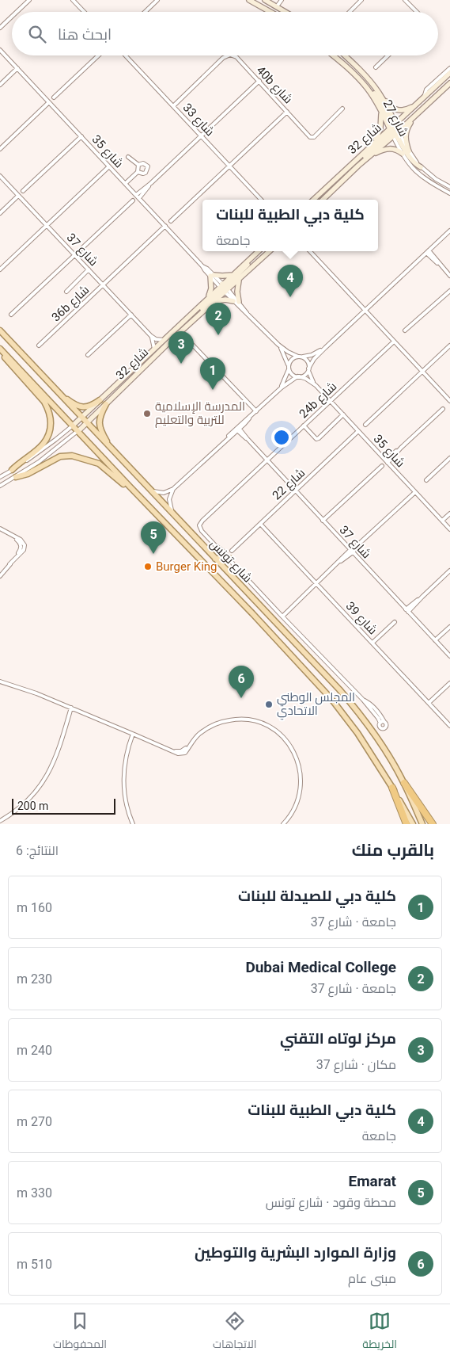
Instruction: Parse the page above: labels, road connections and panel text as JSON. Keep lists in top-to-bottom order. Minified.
{"streets":{"main road":["شارع تونس"],"street":["40b شارع","شارع 27","شارع 33","شارع 32","شارع 35","شارع 37","36b شارع","24b شارع","شارع 22","شارع 39"]},"crossings":[["40b شارع","شارع 33"],["شارع 27","شارع 32"],["شارع 32","شارع 35"],["شارع 32","شارع 37"],["شارع 32","شارع تونس"],["شارع 35","36b شارع"],["شارع 35","24b شارع"],["شارع 35","شارع 22"],["شارع 37","36b شارع"],["شارع 37","24b شارع"],["شارع 37","شارع 22"],["شارع 22","شارع 39"]],"places":["المدرسة الإسلامية للتربية والتعليم","Burger King","المجلس الوطني الاتحادي"],"scale_bar":"200 m","page":{"search":"ابحث هنا","popup":["كلية دبي الطبية للبنات","جامعة"],"pins":["4","2","3","1","5","6"],"scale":"200 m","heading":["بالقرب منك","النتائج: 6"],"list":[{"mark":"1","name":"كلية دبي للصيدلة للبنات","note":"جامعة · شارع 37","value":"160 m"},{"mark":"2","name":"Dubai Medical College","note":"جامعة · شارع 37","value":"230 m"},{"mark":"3","name":"مركز لوتاه التقني","note":"مكان · شارع 37","value":"240 m"},{"mark":"4","name":"كلية دبي الطبية للبنات","note":"جامعة","value":"270 m"},{"mark":"5","name":"Emarat","note":"محطة وقود · شارع تونس","value":"330 m"},{"mark":"6","name":"وزارة الموارد البشرية والتوطين","note":"مبنى عام","value":"510 m"}],"nav":["الخريطة","الاتجاهات","المحفوظات"]}}
